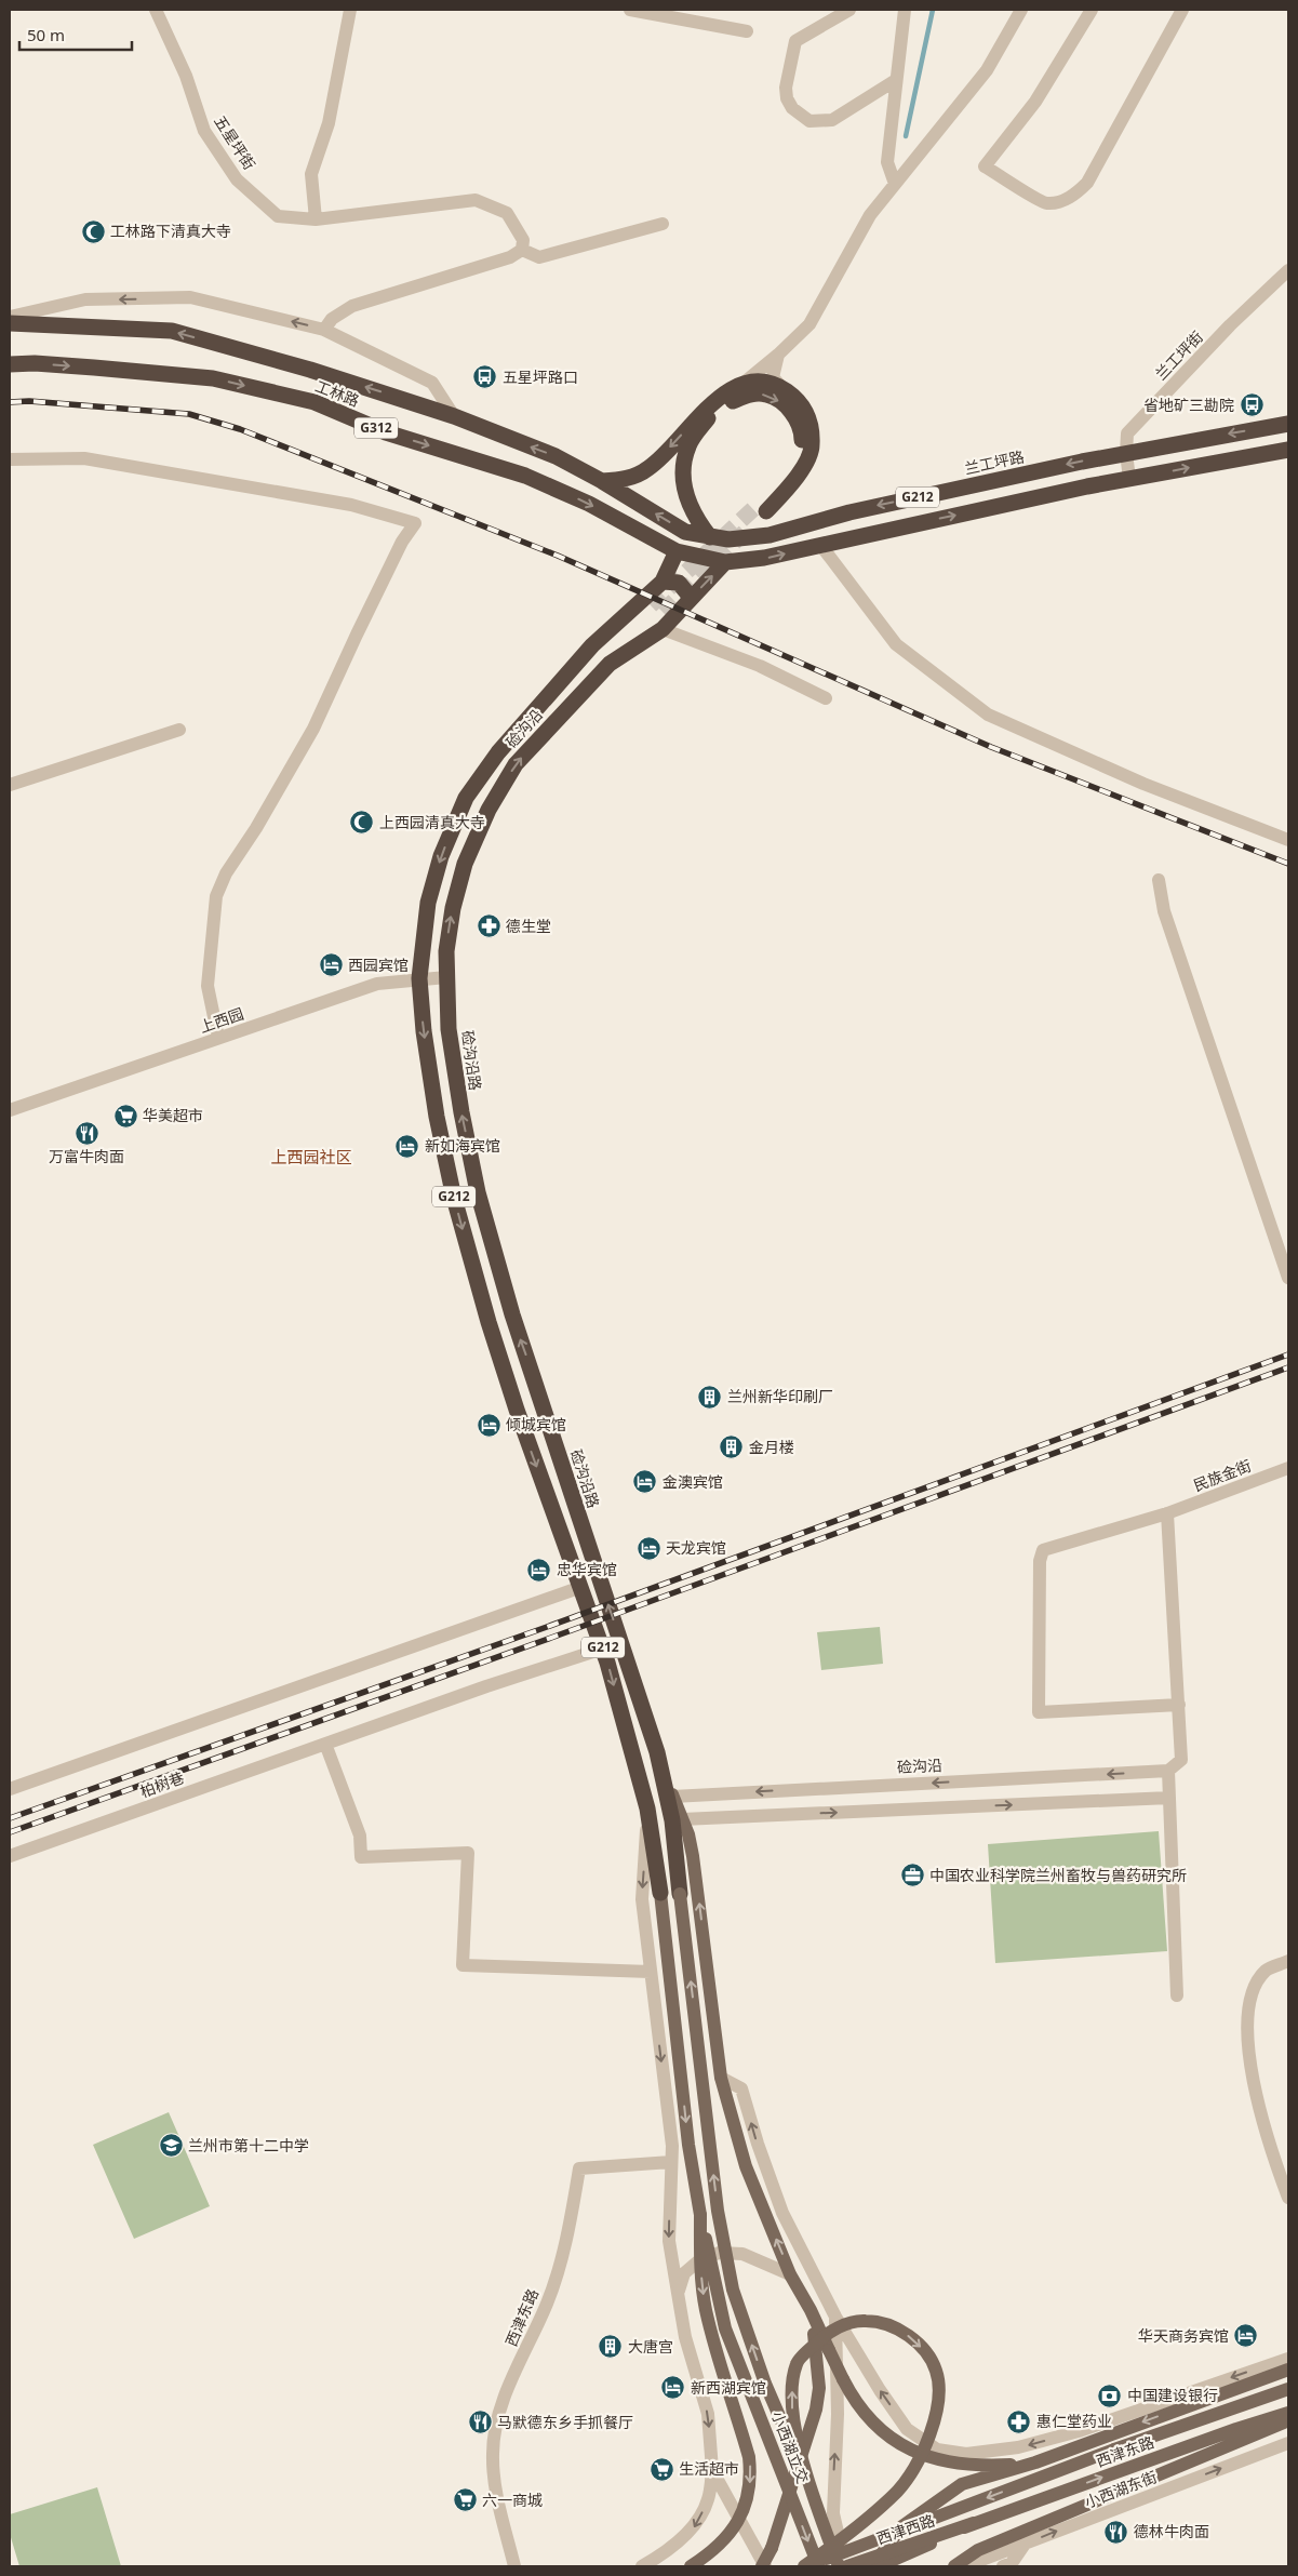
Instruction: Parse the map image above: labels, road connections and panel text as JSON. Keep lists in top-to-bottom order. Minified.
{"streets":{"highway":["工林路","G312","兰工坪路","G212","硷沟沿","硷沟沿路"],"main road":["西津东路","小西湖立交","西津西路"],"street":["五星坪街","兰工坪街","上西园","民族金街","柏树巷","小西湖东街"]},"crossings":[["兰工坪街","兰工坪路"],["兰工坪街","G212"],["工林路","兰工坪路"],["工林路","G212"],["工林路","硷沟沿"],["G212","硷沟沿"],["G212","上西园"],["G212","柏树巷"],["G212","小西湖立交"],["硷沟沿","上西园"],["硷沟沿","硷沟沿路"],["上西园","硷沟沿路"],["西津东路","西津西路"]],"districts":["上西园社区"],"places":{"mosque":["工林路下清真大寺","上西园清真大寺"],"bus stop":["五星坪路口","省地矿三勘院"],"pharmacy":["德生堂","惠仁堂药业"],"hotel":["西园宾馆","新如海宾馆","倾城宾馆","金澳宾馆","天龙宾馆","忠华宾馆","华天商务宾馆","新西湖宾馆"],"supermarket":["华美超市","生活超市","六一商城"],"restaurant":["万富牛肉面","马默德东乡手抓餐厅","德林牛肉面"],"building":["兰州新华印刷厂","金月楼","大唐宫"],"office":["中国农业科学院兰州畜牧与兽药研究所"],"school or university":["兰州市第十二中学"],"bank":["中国建设银行"]},"scale_bar":"50 m"}
